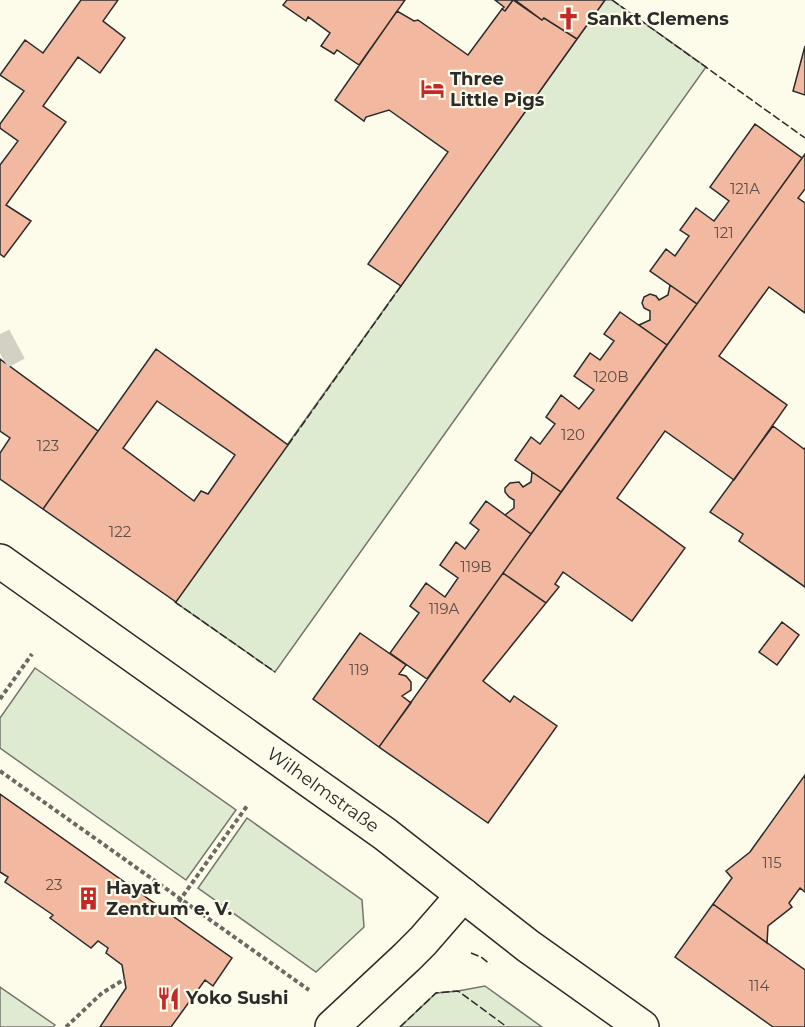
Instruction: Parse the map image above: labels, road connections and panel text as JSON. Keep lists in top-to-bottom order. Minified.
{"streets":{"main road":["Wilhelmstraße"]},"places":{"church":["Sankt Clemens"],"hotel":["Three Little Pigs"],"building":["Hayat Zentrum e. V."],"restaurant":["Yoko Sushi"]},"house_numbers":["121A","121","120B","120","123","122","119B","119A","119","115","23","114"]}
